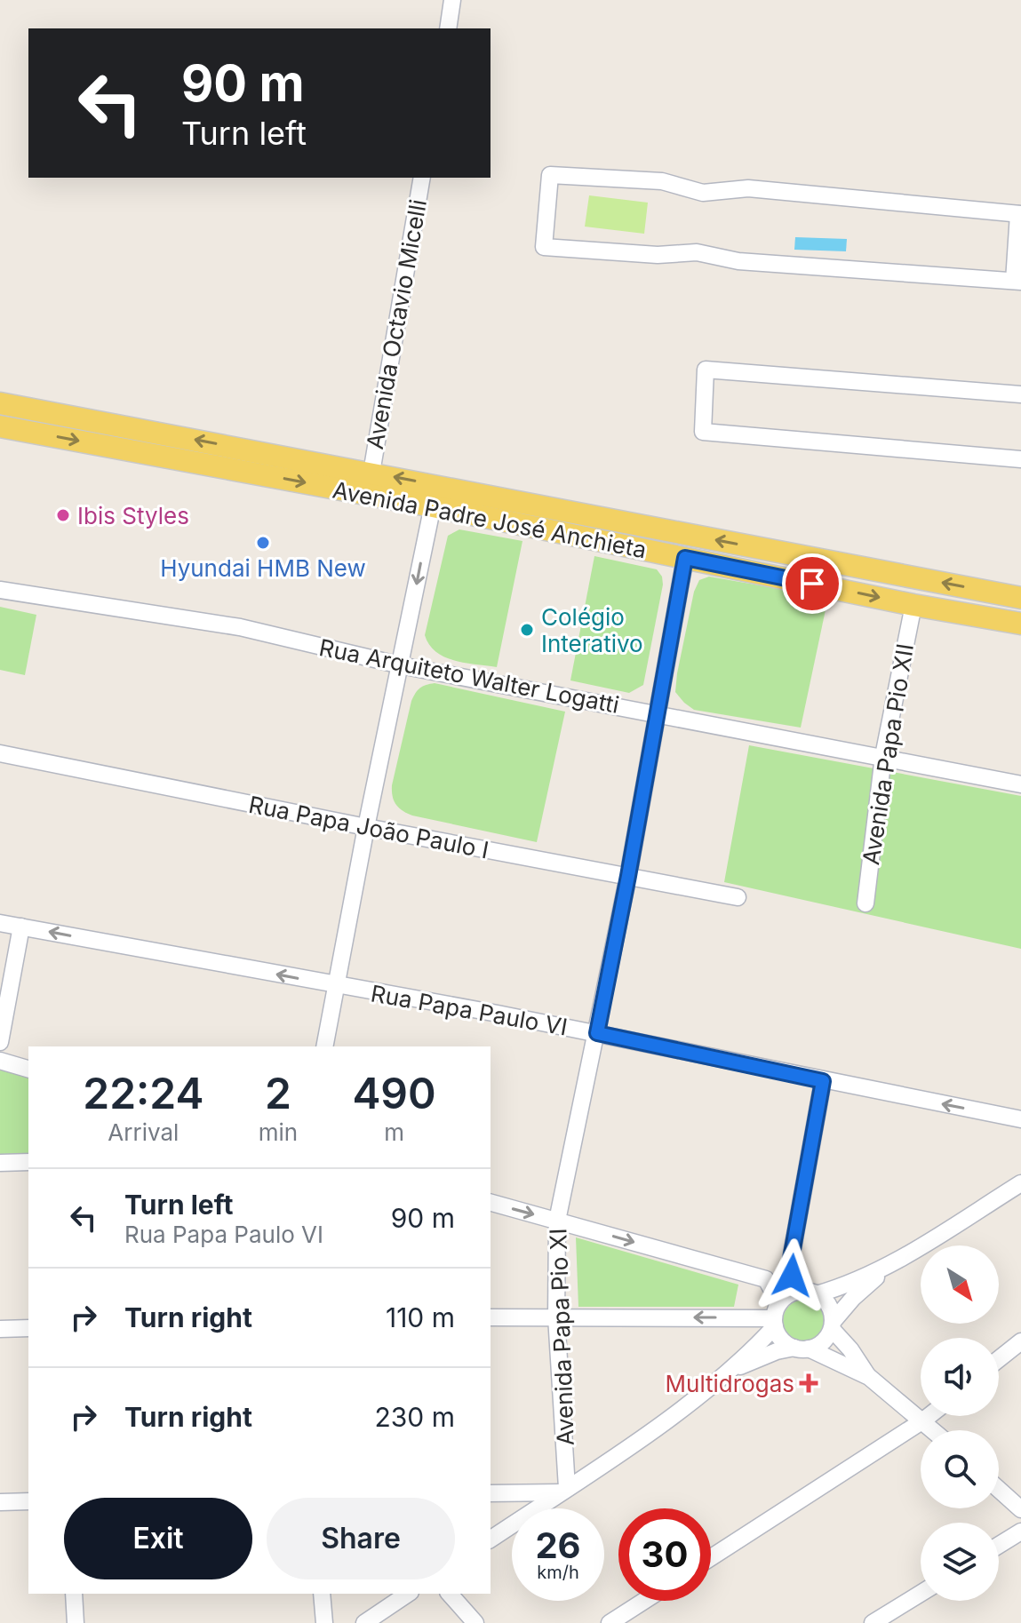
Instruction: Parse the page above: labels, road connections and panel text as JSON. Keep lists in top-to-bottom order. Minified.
{"streets":{"main road":["Avenida Padre José Anchieta"],"street":["Avenida Octavio Micelli","Rua Arquiteto Walter Logatti","Avenida Papa Pio XII","Rua Papa João Paulo I","Rua Papa Paulo VI","Avenida Papa Pio XI"]},"crossings":[["Avenida Octavio Micelli","Avenida Padre José Anchieta"],["Avenida Padre José Anchieta","Avenida Papa Pio XII"],["Avenida Padre José Anchieta","Avenida Papa Pio XI"],["Rua Arquiteto Walter Logatti","Avenida Papa Pio XII"],["Rua Arquiteto Walter Logatti","Avenida Papa Pio XI"],["Rua Papa João Paulo I","Avenida Papa Pio XI"],["Rua Papa Paulo VI","Avenida Papa Pio XI"]],"one_way":["Rua Papa Paulo VI"],"places":{"other":["Ibis Styles","Hyundai HMB New","Colégio Interativo"],"health":["Multidrogas"]},"north":"bottom right","page":{"turn":["90 m","Turn left"],"eta":["22:24","Arrival","2","min","490","m"],"list":[{"name":"Turn left","note":"Rua Papa Paulo VI","value":"90 m"},{"name":"Turn right","value":"110 m"},{"name":"Turn right","value":"230 m"}],"buttons":["Exit","Share"],"speed":"26 km/h","limit":"30"}}
